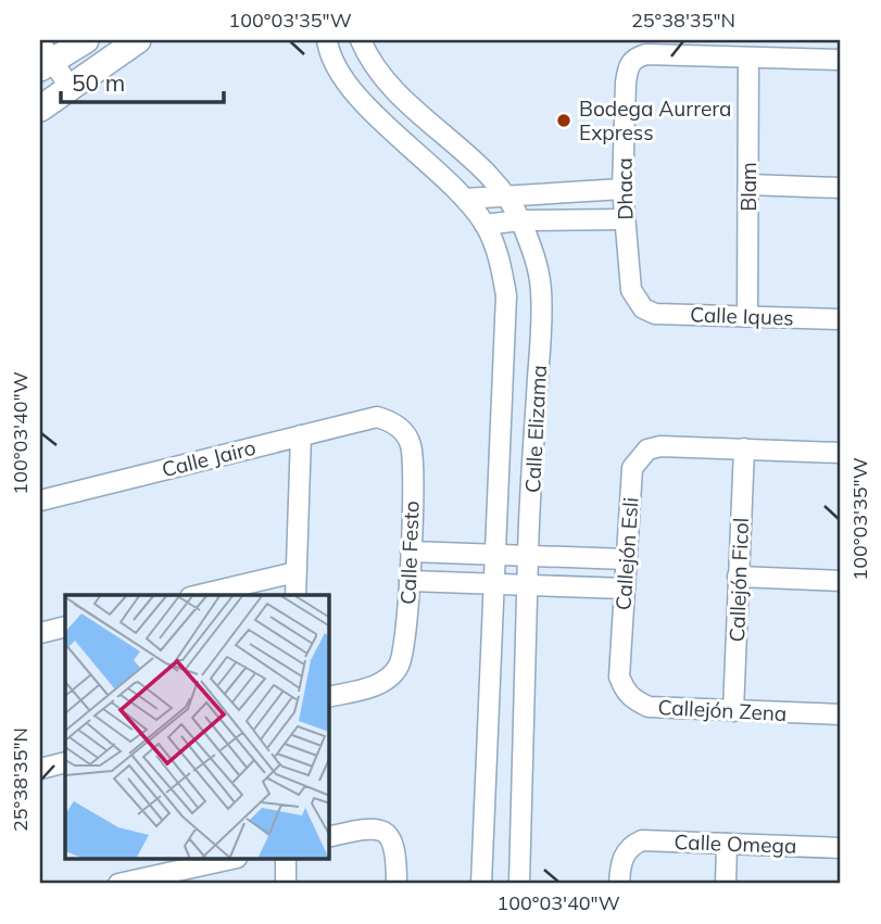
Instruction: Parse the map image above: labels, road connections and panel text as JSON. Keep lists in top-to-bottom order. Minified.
{"streets":{"street":["Blam","Dhaca","Calle Iques","Calle Elizama","Calle Jairo","Calle Festo","Callejón Esli","Callejón Ficol","Callejón Zena","Calle Omega"]},"crossings":[["Blam","Dhaca"],["Blam","Calle Iques"],["Dhaca","Calle Iques"],["Calle Jairo","Calle Festo"],["Callejón Esli","Callejón Ficol"],["Callejón Esli","Callejón Zena"],["Callejón Ficol","Callejón Zena"]],"places":["Bodega Aurrera Express"],"scale_bar":"50 m","coordinates":["100°03'35\"W","25°38'35\"N","100°03'40\"W"]}
